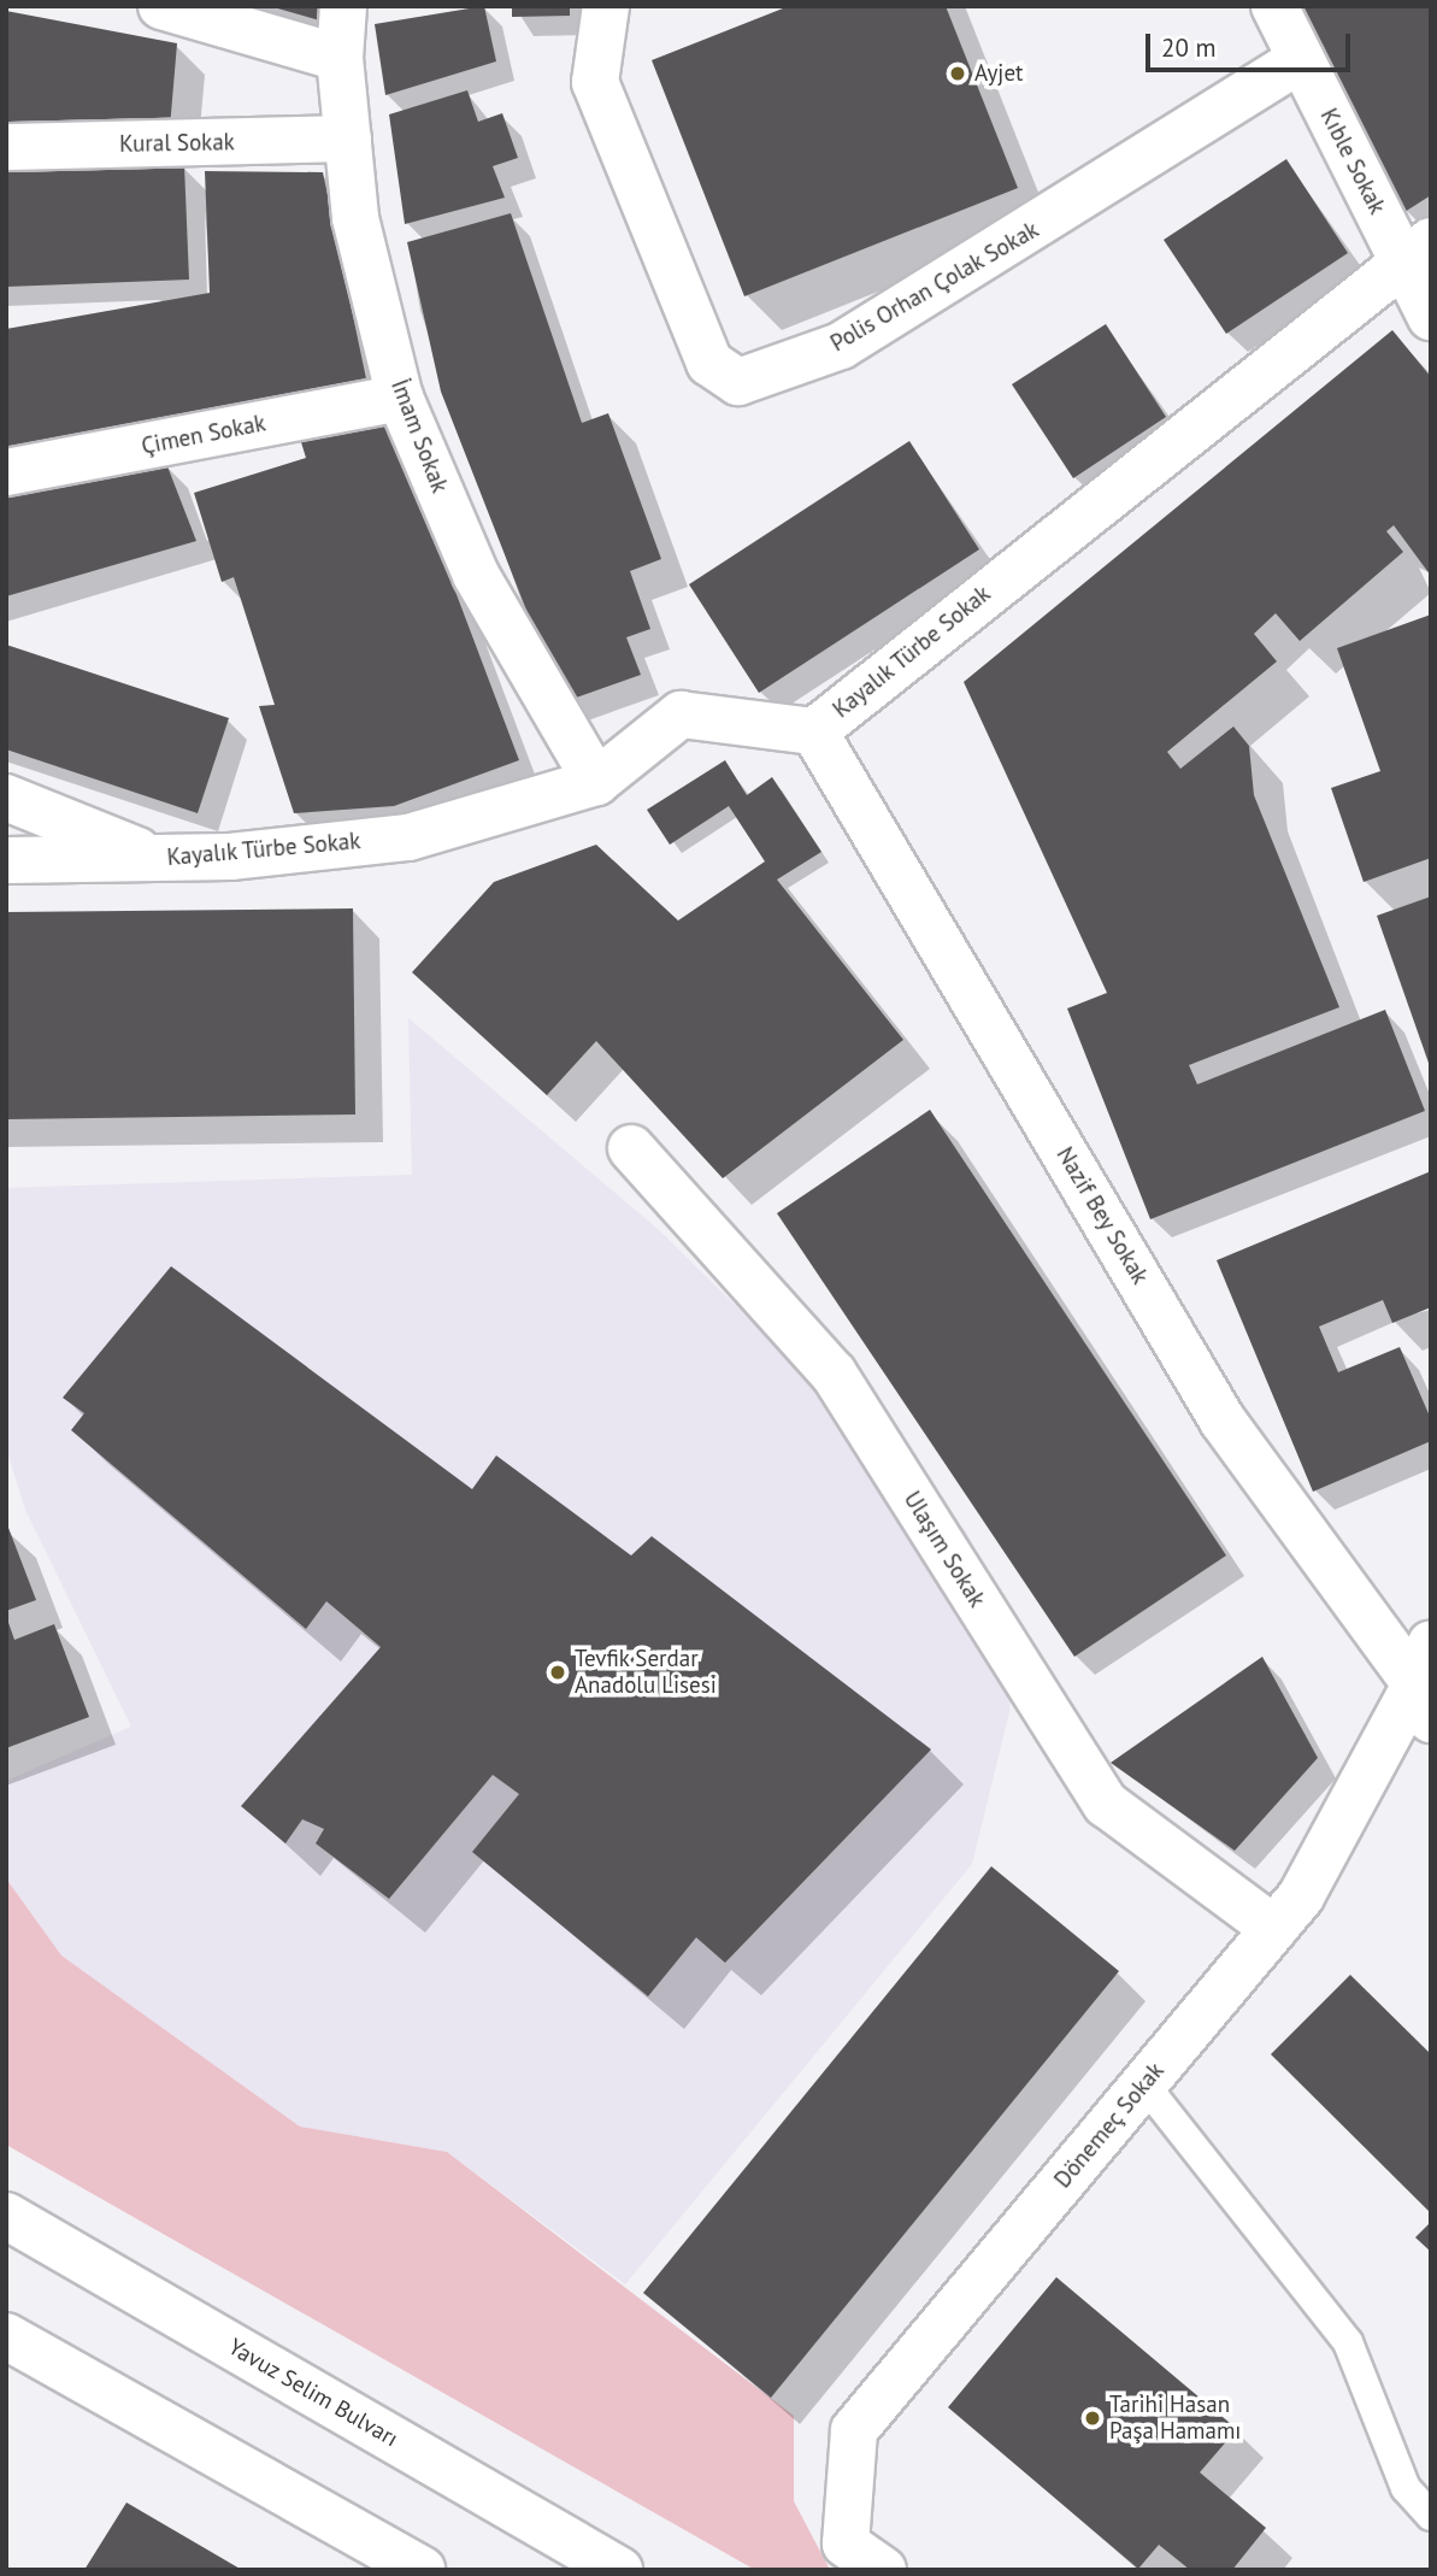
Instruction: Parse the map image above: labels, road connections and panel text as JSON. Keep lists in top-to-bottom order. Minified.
{"streets":{"street":["Kural Sokak","Kıble Sokak","Polis Orhan Çolak Sokak","Çimen Sokak","İmam Sokak","Kayalık Türbe Sokak","Nazif Bey Sokak","Ulaşım Sokak","Dönemeç Sokak","Yavuz Selim Bulvarı"]},"crossings":[["Kural Sokak","İmam Sokak"],["Kıble Sokak","Polis Orhan Çolak Sokak"],["Kıble Sokak","Kayalık Türbe Sokak"],["Çimen Sokak","İmam Sokak"],["İmam Sokak","Kayalık Türbe Sokak"],["Kayalık Türbe Sokak","Nazif Bey Sokak"],["Nazif Bey Sokak","Dönemeç Sokak"],["Ulaşım Sokak","Dönemeç Sokak"]],"places":["Ayjet","Tevfik Serdar Anadolu Lisesi","Tarihi Hasan Paşa Hamamı"],"scale_bar":"20 m"}
